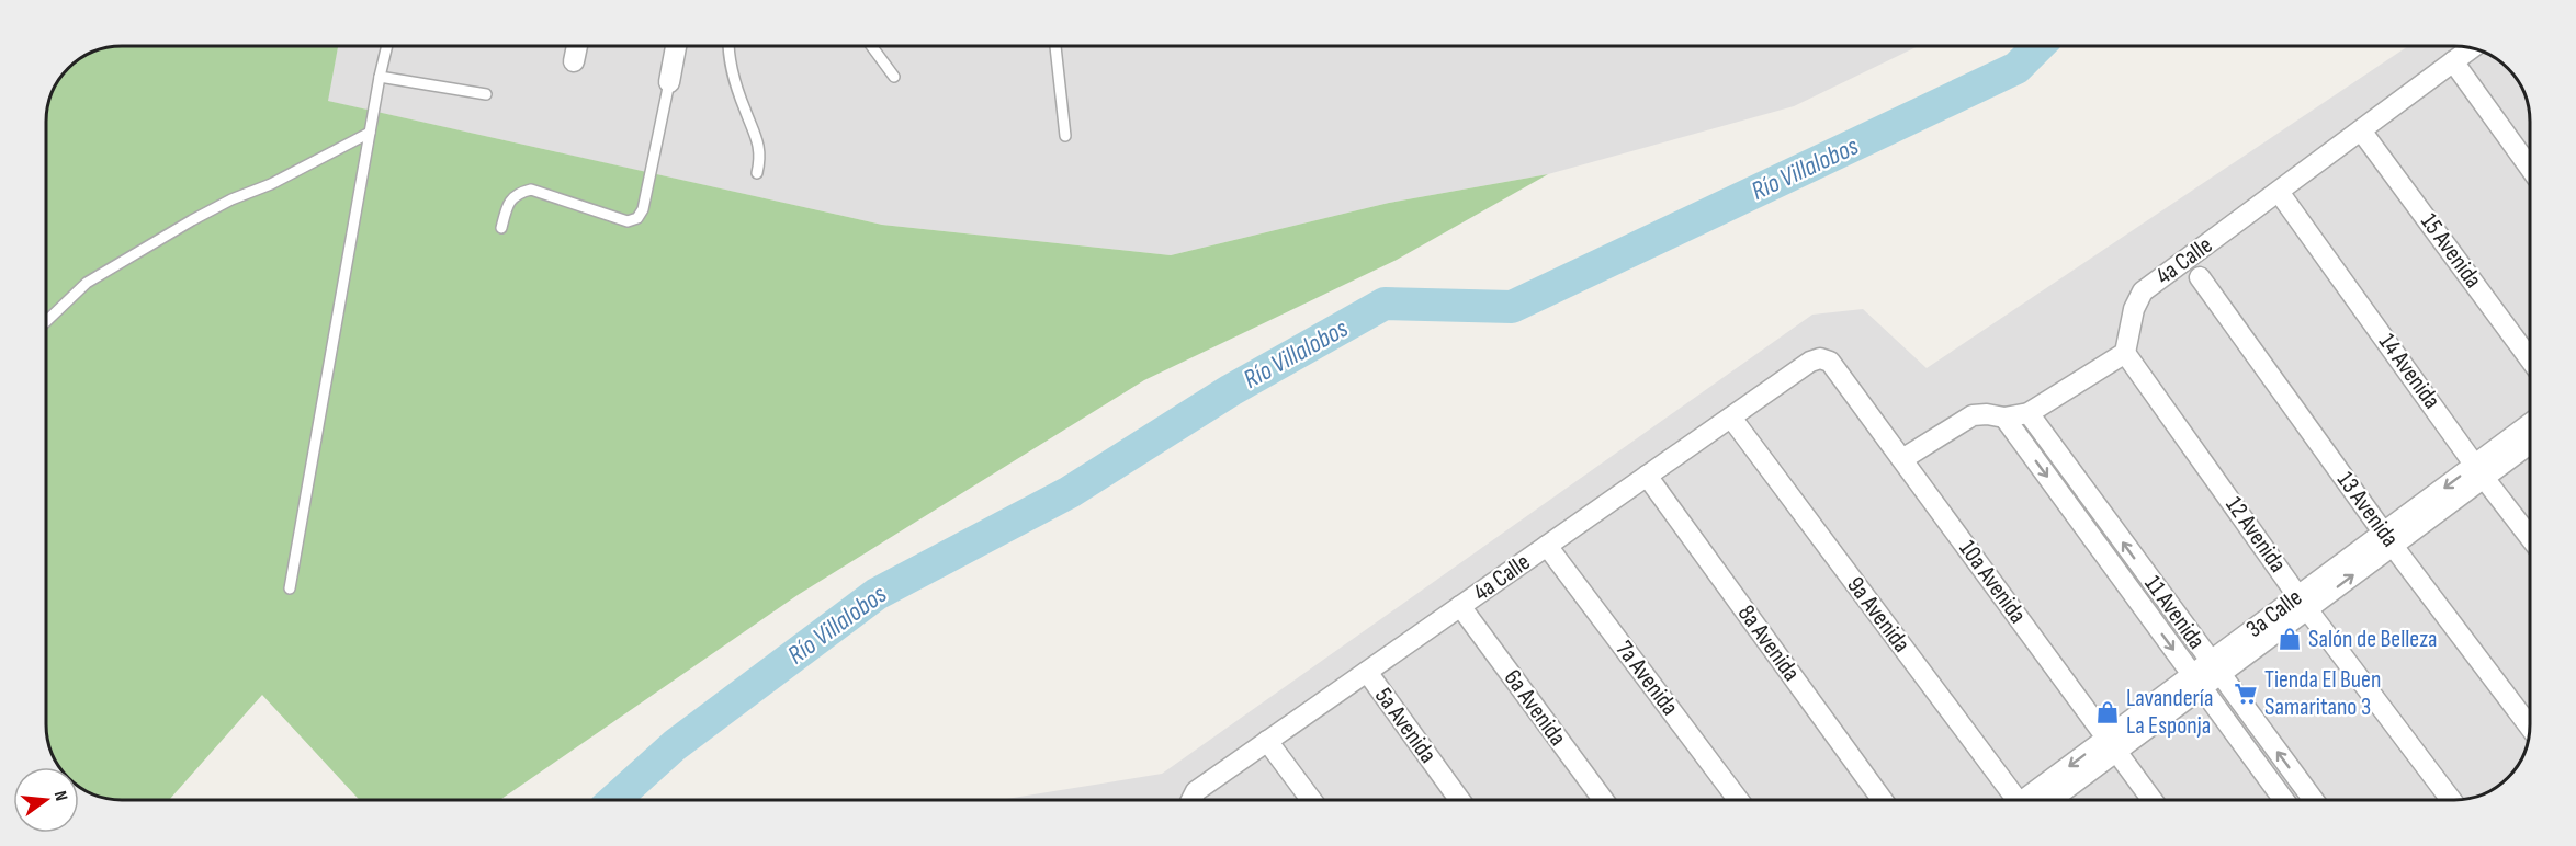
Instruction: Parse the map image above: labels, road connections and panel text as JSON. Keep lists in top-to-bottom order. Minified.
{"streets":{"street":["15 Avenida","4a Calle","14 Avenida","13 Avenida","12 Avenida","10a Avenida","11 Avenida","3a Calle","9a Avenida","8a Avenida","7a Avenida","6a Avenida","5a Avenida"]},"crossings":[["15 Avenida","4a Calle"],["4a Calle","14 Avenida"],["4a Calle","12 Avenida"],["4a Calle","10a Avenida"],["4a Calle","9a Avenida"],["4a Calle","8a Avenida"],["4a Calle","7a Avenida"],["4a Calle","6a Avenida"],["4a Calle","5a Avenida"],["14 Avenida","3a Calle"],["13 Avenida","3a Calle"],["12 Avenida","3a Calle"],["10a Avenida","3a Calle"],["11 Avenida","3a Calle"]],"water":["Río Villalobos"],"places":{"shop":["Salón de Belleza","Lavandería La Esponja"],"supermarket":["Tienda El Buen Samaritano 3"]},"north":"right"}
